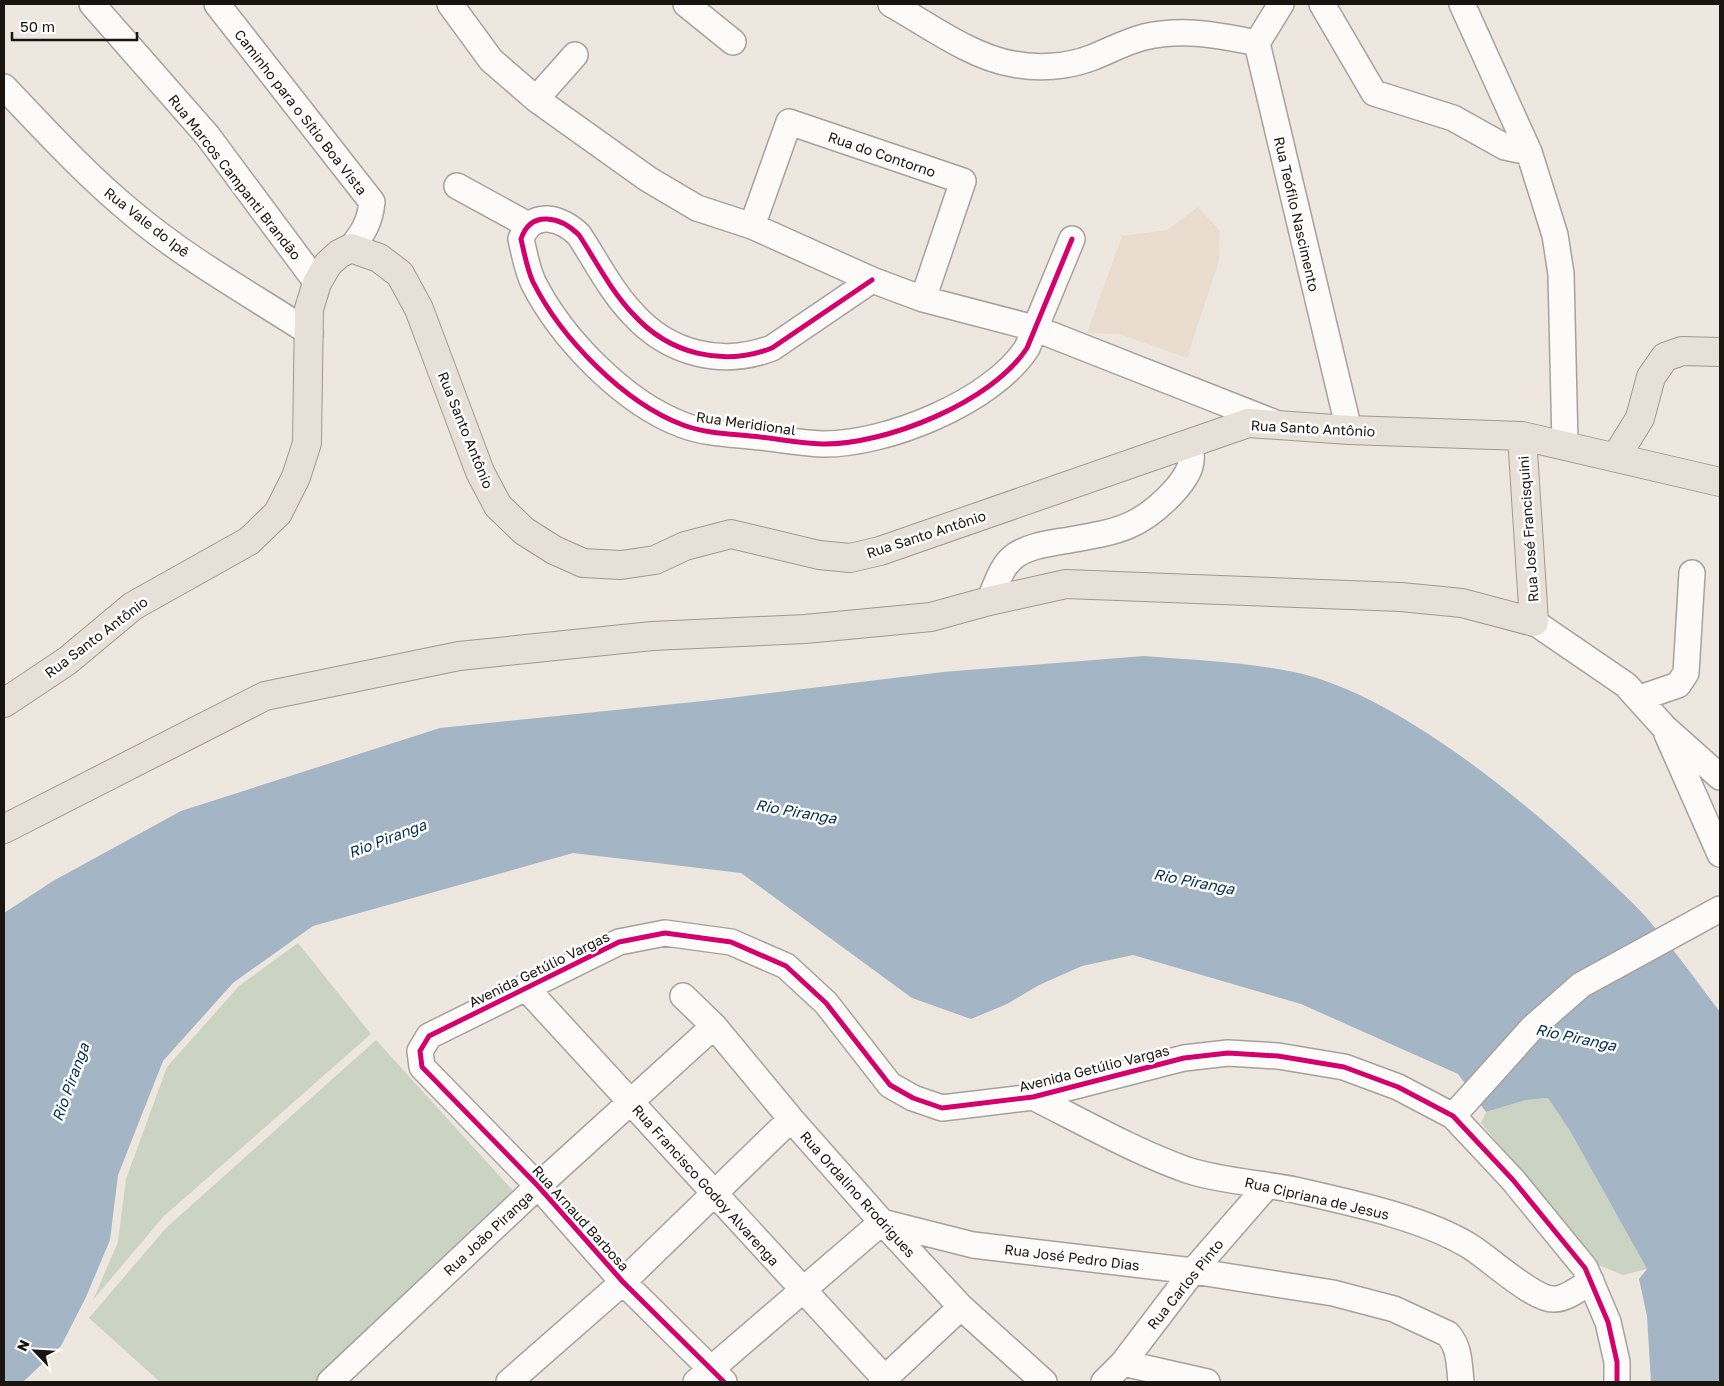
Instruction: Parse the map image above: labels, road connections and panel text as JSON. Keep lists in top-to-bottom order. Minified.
{"streets":{"main road":["Rua Santo Antônio","Rua José Francisquini"],"street":["Caminho para o Sítio Boa Vista","Rua do Contorno","Rua Marcos Campanti Brandão","Rua Teófilo Nascimento","Rua Vale do Ipê","Rua Meridional","Avenida Getúlio Vargas","Rua Francisco Godoy Alvarenga","Rua Ordalino Rrodrigues","Rua Cipriana de Jesus","Rua Arnaud Barbosa","Rua João Piranga","Rua José Pedro Dias","Rua Carlos Pinto"]},"crossings":[["Caminho para o Sítio Boa Vista","Rua Santo Antônio"],["Rua Marcos Campanti Brandão","Rua Santo Antônio"],["Rua Teófilo Nascimento","Rua Santo Antônio"],["Rua Vale do Ipê","Rua Santo Antônio"],["Rua Santo Antônio","Rua José Francisquini"],["Avenida Getúlio Vargas","Rua Francisco Godoy Alvarenga"],["Avenida Getúlio Vargas","Rua Cipriana de Jesus"],["Avenida Getúlio Vargas","Rua Arnaud Barbosa"],["Rua Francisco Godoy Alvarenga","Rua João Piranga"],["Rua Ordalino Rrodrigues","Rua João Piranga"],["Rua Ordalino Rrodrigues","Rua José Pedro Dias"],["Rua Cipriana de Jesus","Rua Carlos Pinto"],["Rua Arnaud Barbosa","Rua João Piranga"],["Rua José Pedro Dias","Rua Carlos Pinto"]],"water":["Rio Piranga"],"scale_bar":"50 m","north":"top left"}
